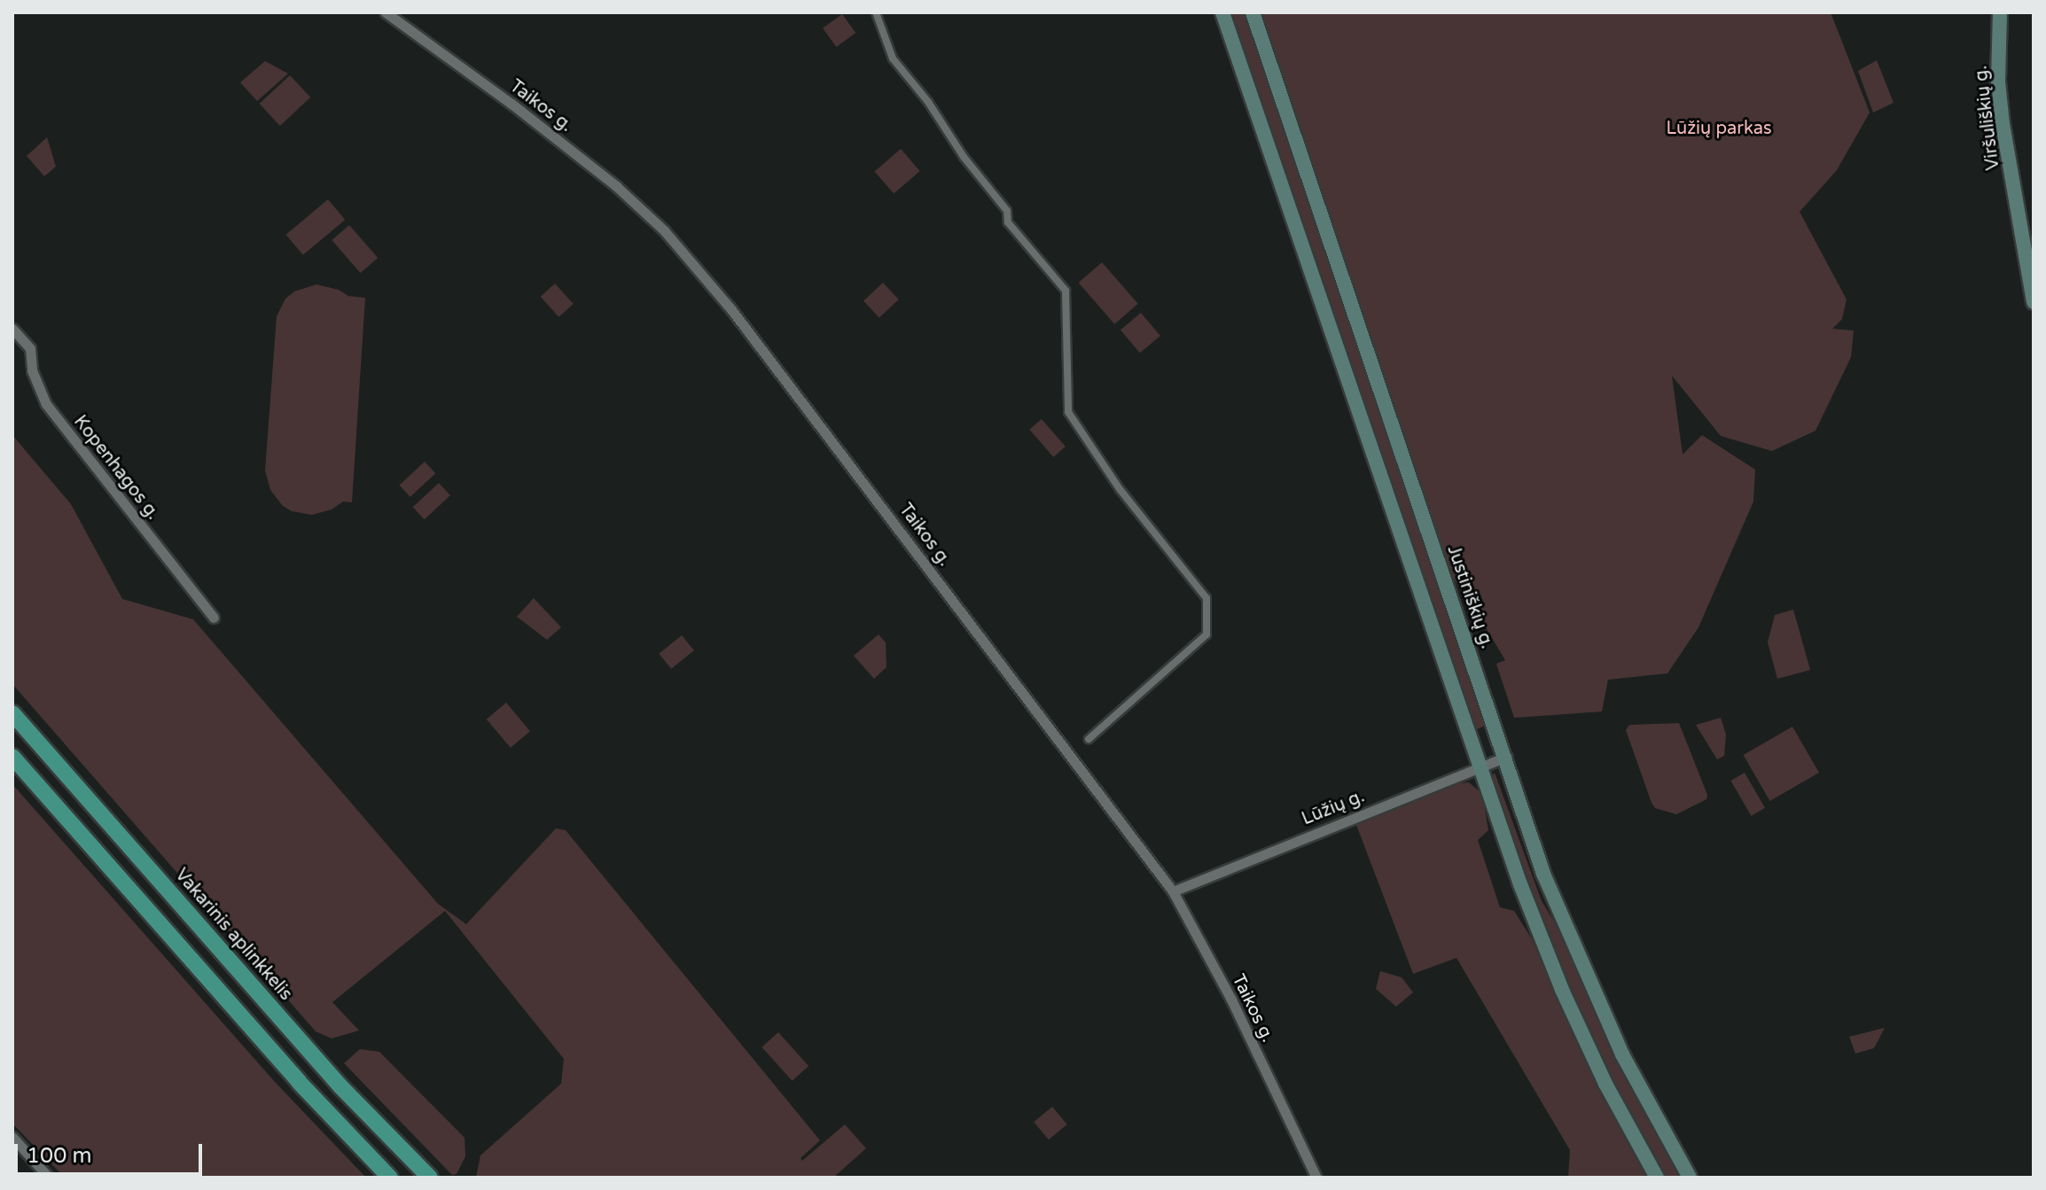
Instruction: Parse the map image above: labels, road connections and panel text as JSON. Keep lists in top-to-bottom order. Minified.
{"streets":{"highway":["Vakarinis aplinkkelis"],"main road":["Viršuliškių g.","Justiniškių g."],"street":["Taikos g.","Kopenhagos g.","Lūžių g."]},"crossings":[["Taikos g.","Lūžių g."],["Justiniškių g.","Lūžių g."]],"parks":["Lūžių parkas"],"scale_bar":"100 m"}
